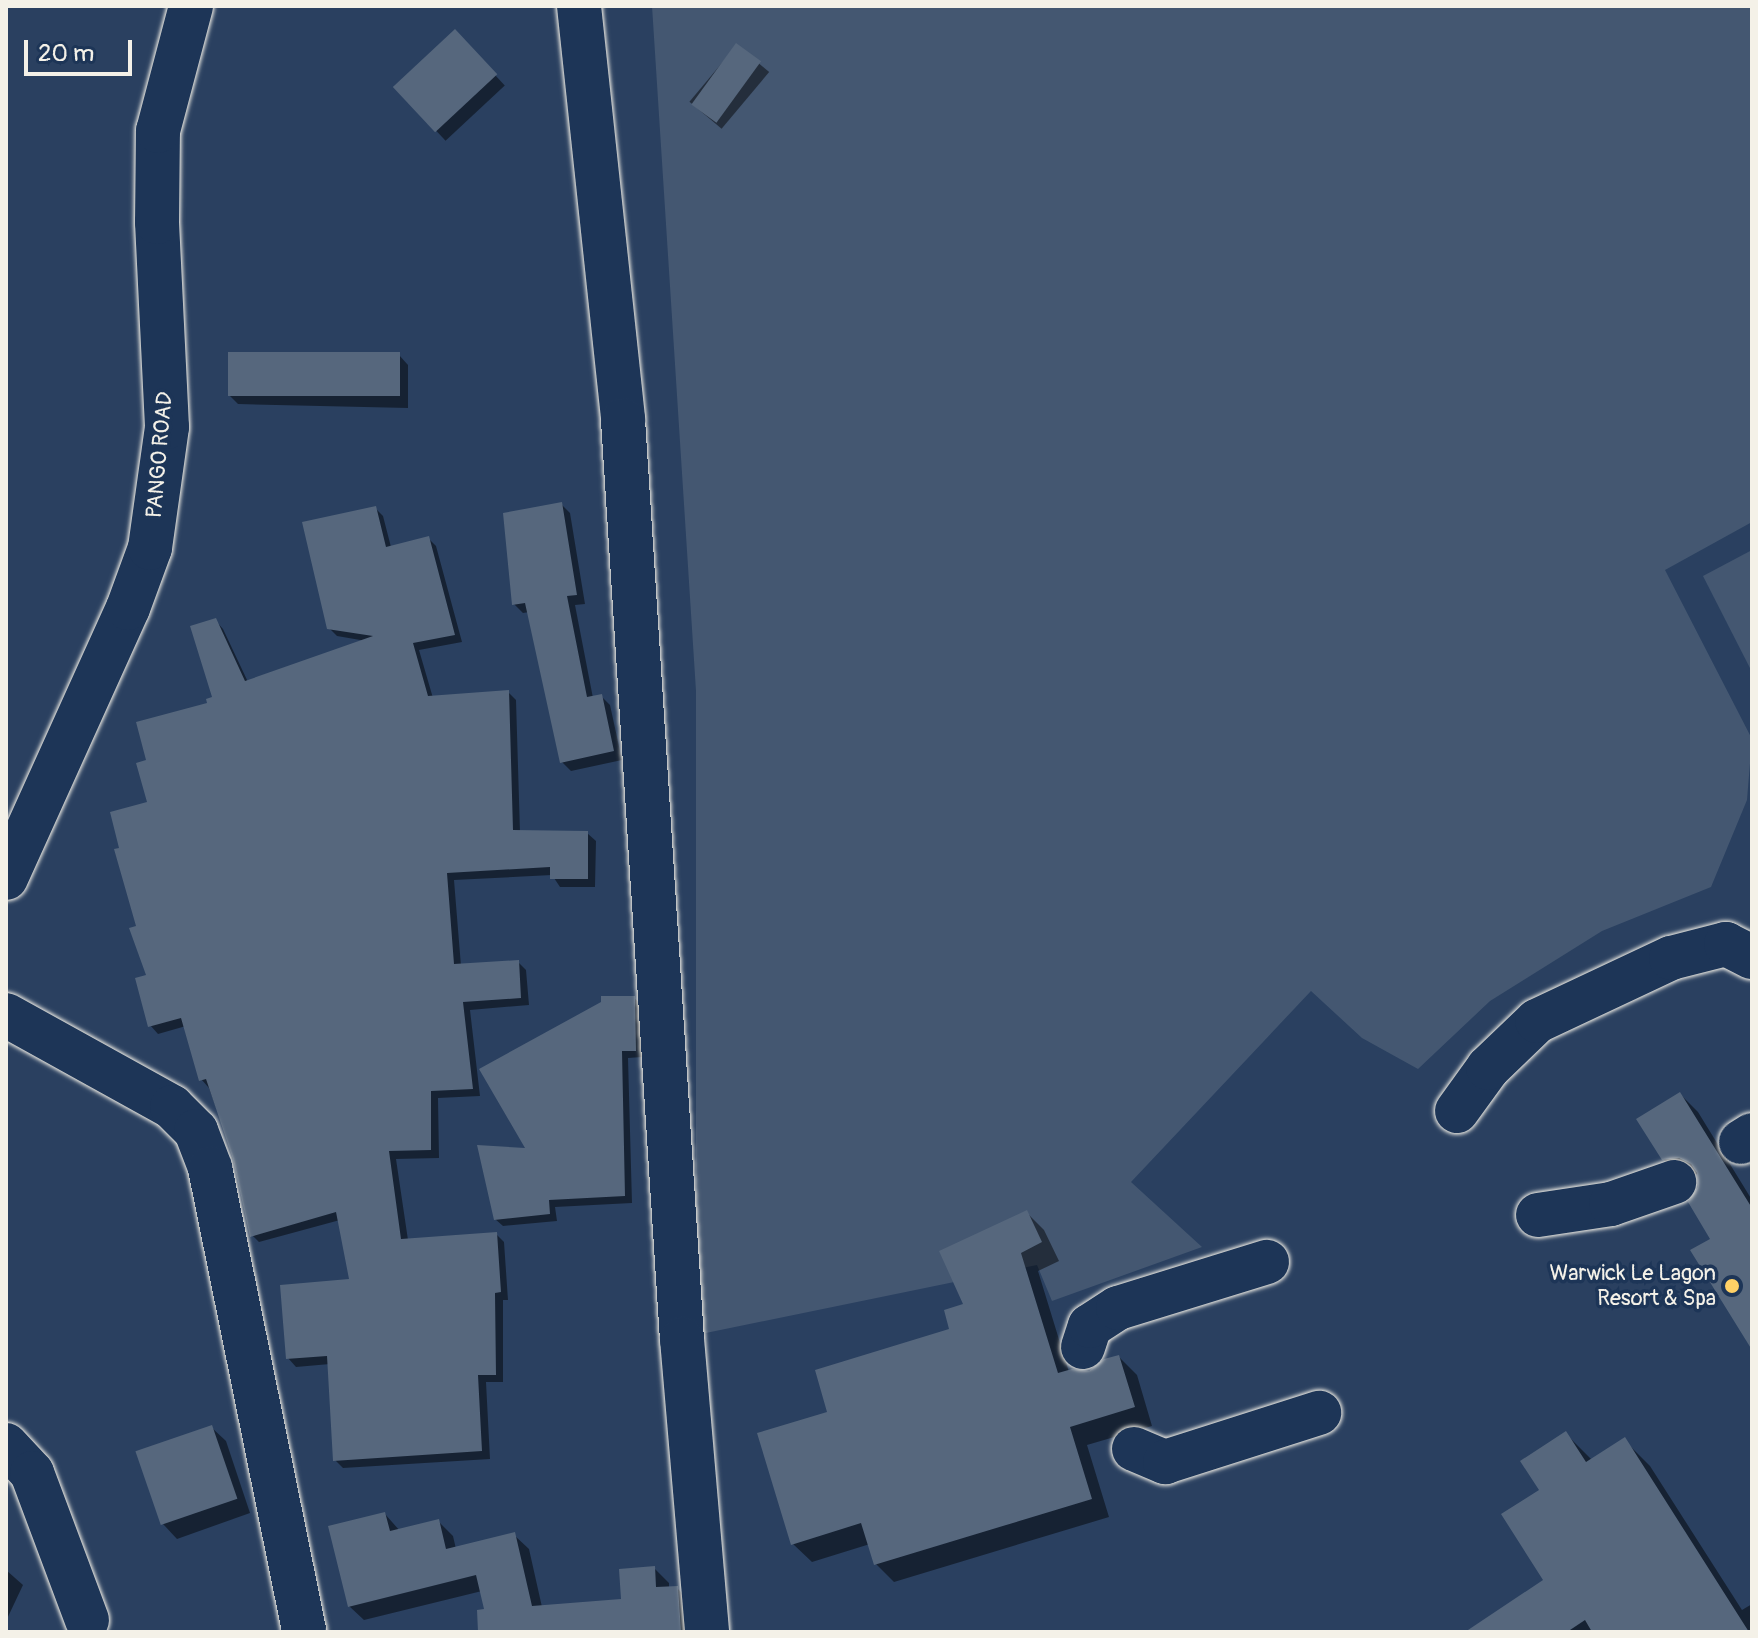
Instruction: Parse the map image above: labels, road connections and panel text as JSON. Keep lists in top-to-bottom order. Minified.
{"streets":{"street":["PANGO ROAD"]},"places":["Warwick Le Lagon Resort & Spa"],"scale_bar":"20 m"}
